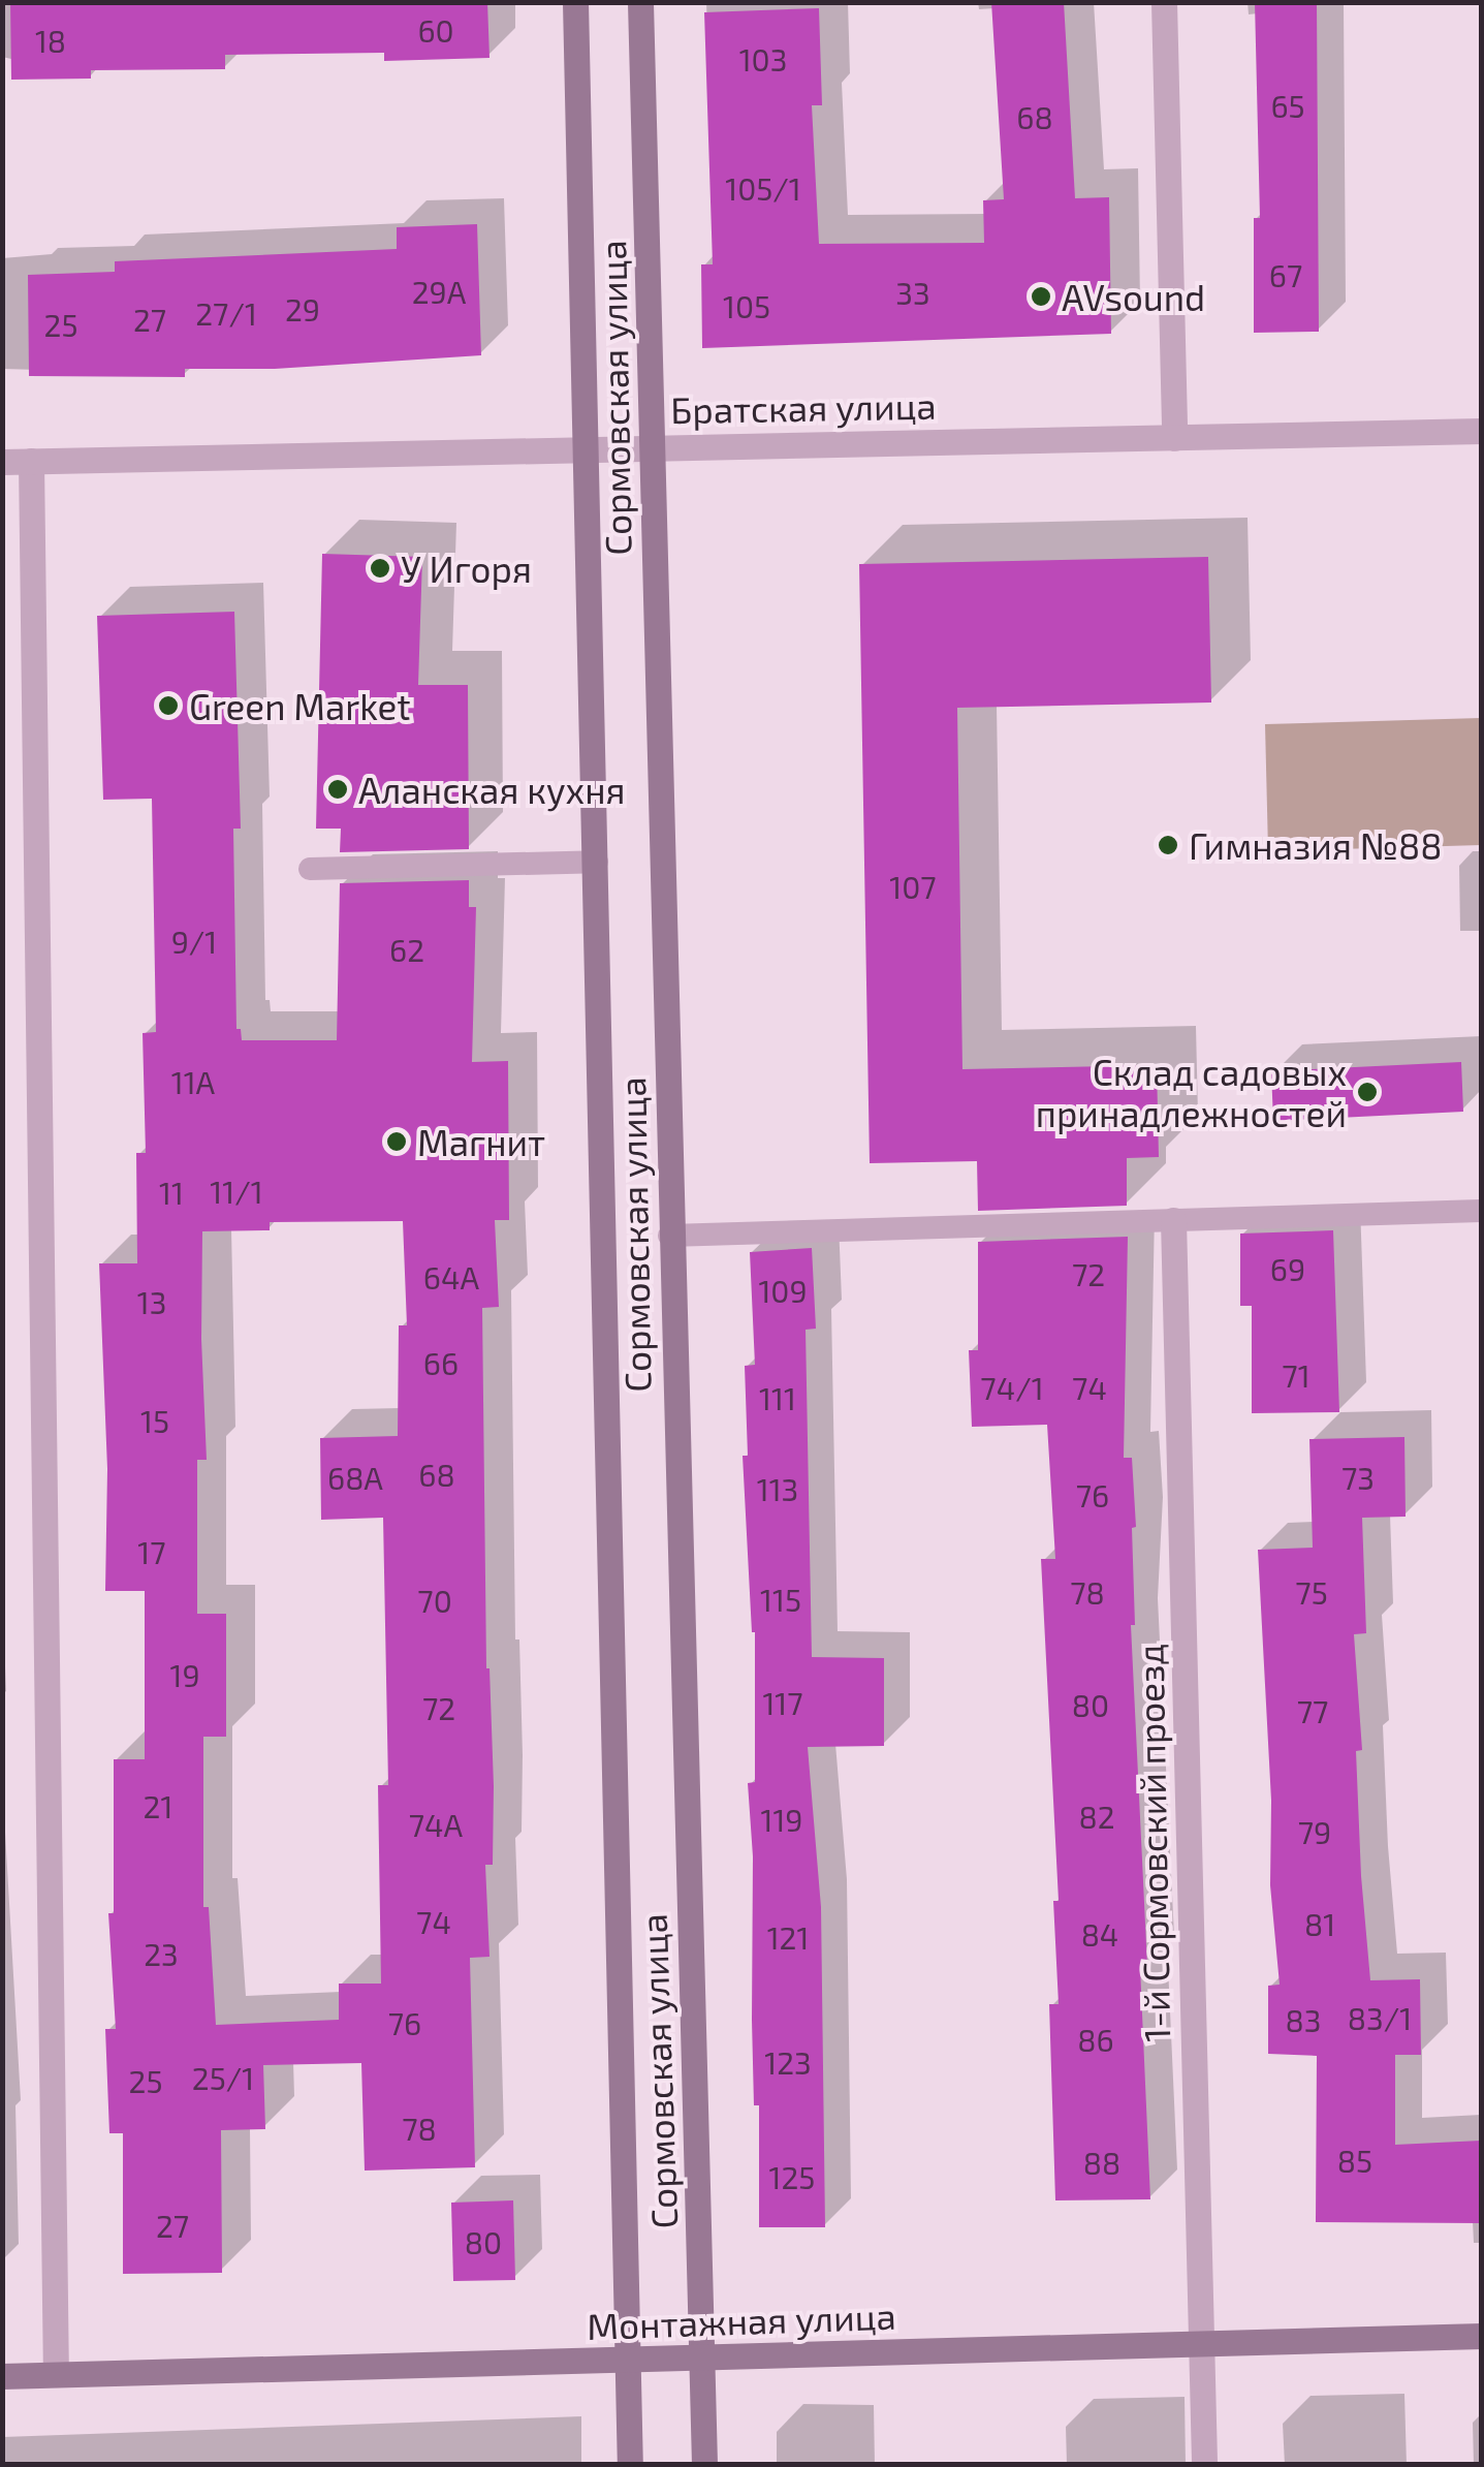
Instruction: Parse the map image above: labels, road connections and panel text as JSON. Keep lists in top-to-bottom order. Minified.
{"streets":{"main road":["Сормовская улица","Монтажная улица"],"street":["Братская улица","1-й Сормовский проезд"]},"crossings":[["Сормовская улица","Братская улица"],["Сормовская улица","Монтажная улица"],["1-й Сормовский проезд","Монтажная улица"]],"places":["AVsound","У Игоря","Green Market","Аланская кухня","Гимназия №88","Склад садовых принадлежностей","Магнит"],"house_numbers":["60","18","103","65","68","105/1","67","29А","33","105","29","27/1","27","25","107","9/1","62","11А","11/1","11","69","72","64А","109","13","66","71","74/1","74","111","15","68","68А","73","113","76","17","78","75","115","70","19","117","80","72","77","21","82","119","74А","79","74","81","84","121","23","83/1","83","76","86","123","25/1","25","78","85","88","125","27","80"]}
